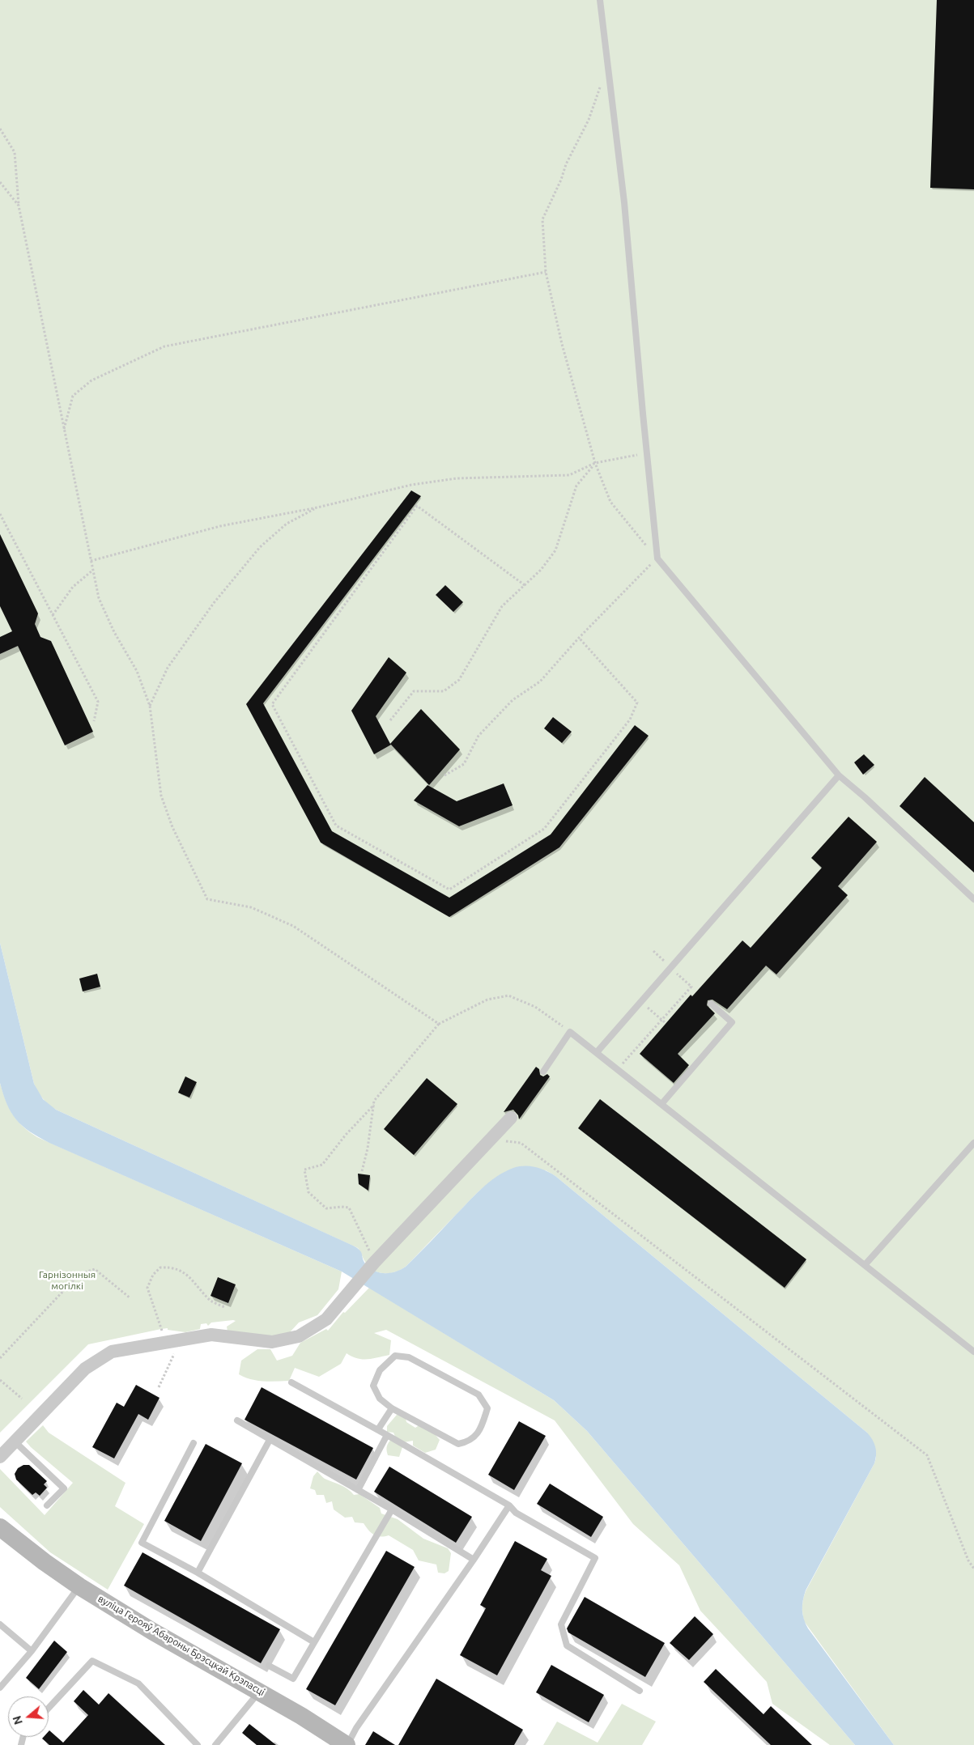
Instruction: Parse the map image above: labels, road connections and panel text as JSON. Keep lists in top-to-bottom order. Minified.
{"streets":{"main road":["вуліца Герояў Абароны Брэсцкай Крэпасці"]},"parks":["Гарнізонныя могілкі"],"north":"left"}
